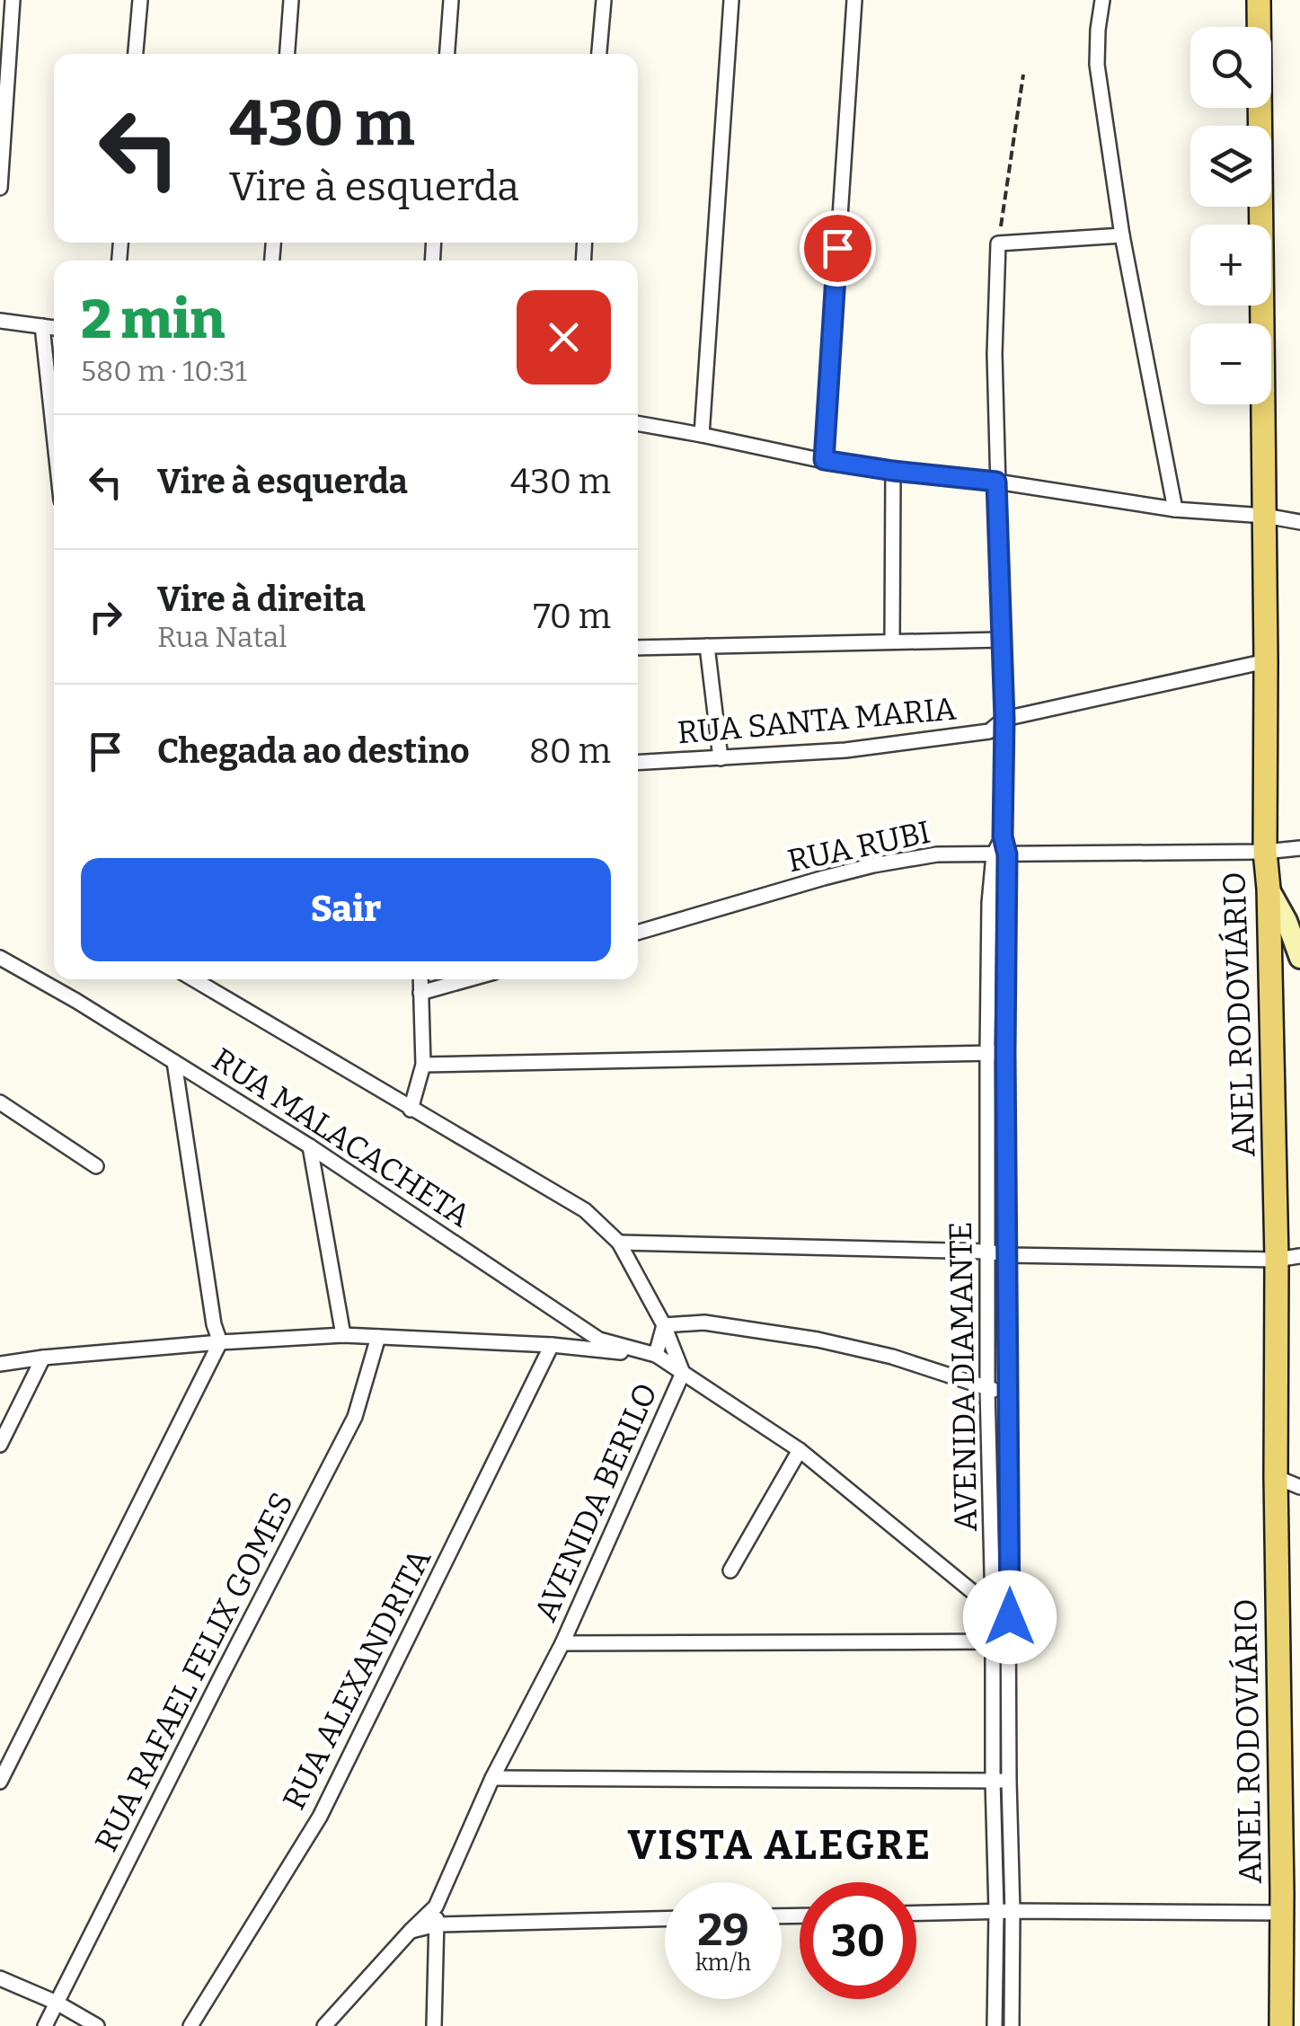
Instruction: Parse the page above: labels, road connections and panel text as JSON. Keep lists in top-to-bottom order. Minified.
{"streets":{"main road":["ANEL RODOVIÁRIO"],"street":["RUA SANTA MARIA","RUA RUBI","RUA MALACACHETA","AVENIDA DIAMANTE","AVENIDA BERILO","RUA RAFAEL FELIX GOMES","RUA ALEXANDRITA"]},"crossings":[["RUA SANTA MARIA","ANEL RODOVIÁRIO"],["RUA SANTA MARIA","AVENIDA DIAMANTE"],["RUA RUBI","ANEL RODOVIÁRIO"],["RUA RUBI","AVENIDA DIAMANTE"]],"districts":["VISTA ALEGRE"],"page":{"map_buttons":["+","−"],"turn":["430 m","Vire à esquerda"],"heading":["2 min","580 m · 10:31"],"list":[{"name":"Vire à esquerda","value":"430 m"},{"name":"Vire à direita","note":"Rua Natal","value":"70 m"},{"name":"Chegada ao destino","value":"80 m"}],"buttons":"Sair","speed":"29 km/h","limit":"30"}}
